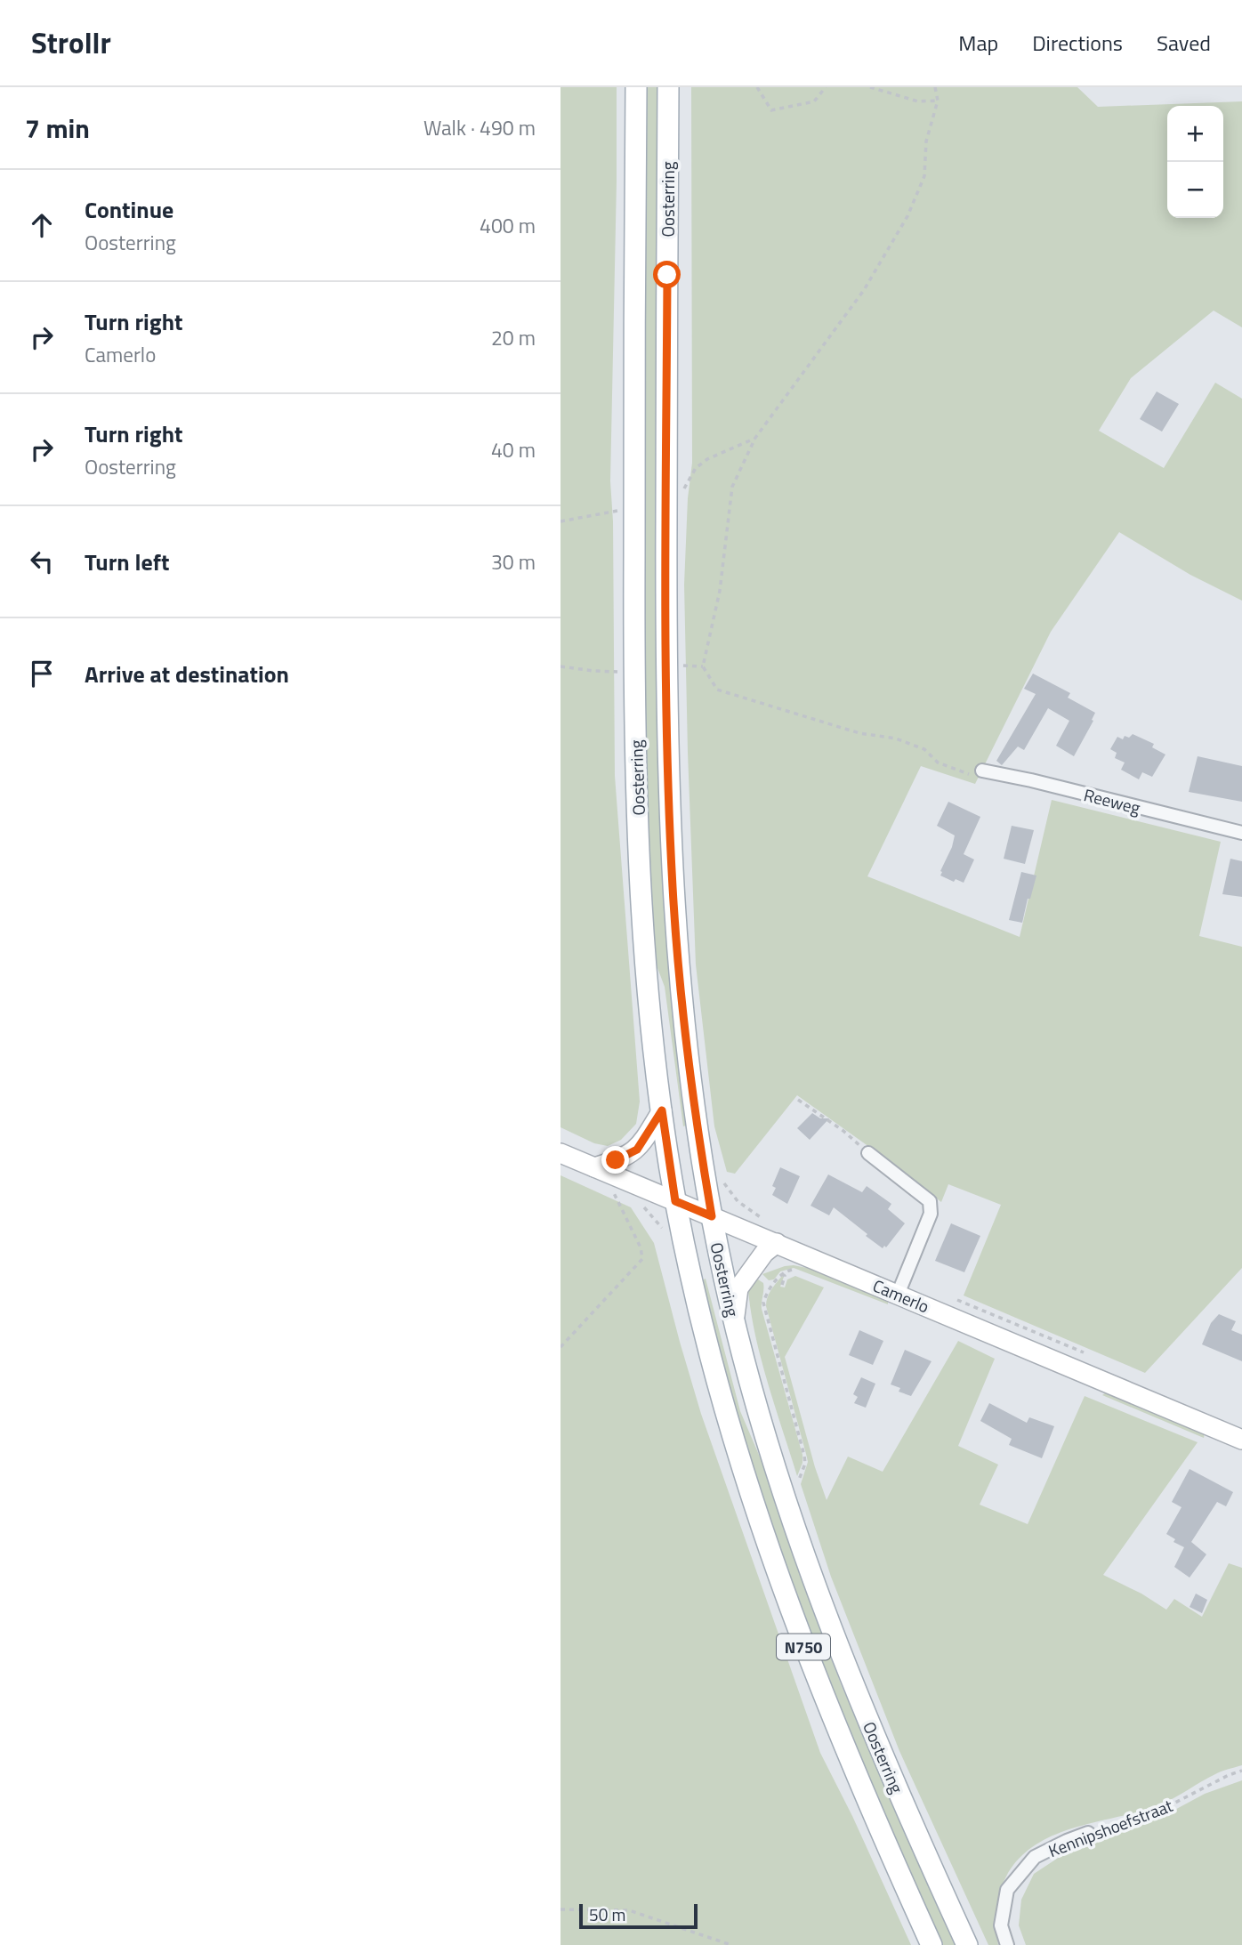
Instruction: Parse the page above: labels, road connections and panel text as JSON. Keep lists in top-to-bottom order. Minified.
{"streets":{"main road":["Oosterring","Camerlo","N750"],"street":["Reeweg","Kennipshoefstraat"]},"crossings":[["Oosterring","Camerlo"]],"scale_bar":"50 m","page":{"header":"Strollr","nav":["Map","Directions","Saved"],"heading":["7 min","Walk · 490 m"],"map_buttons":["+","−"],"list":[["Continue","Oosterring","400 m"],["Turn right","Camerlo","20 m"],["Turn right","Oosterring","40 m"],["Turn left","30 m"],"Arrive at destination"],"scale":"50 m"}}
